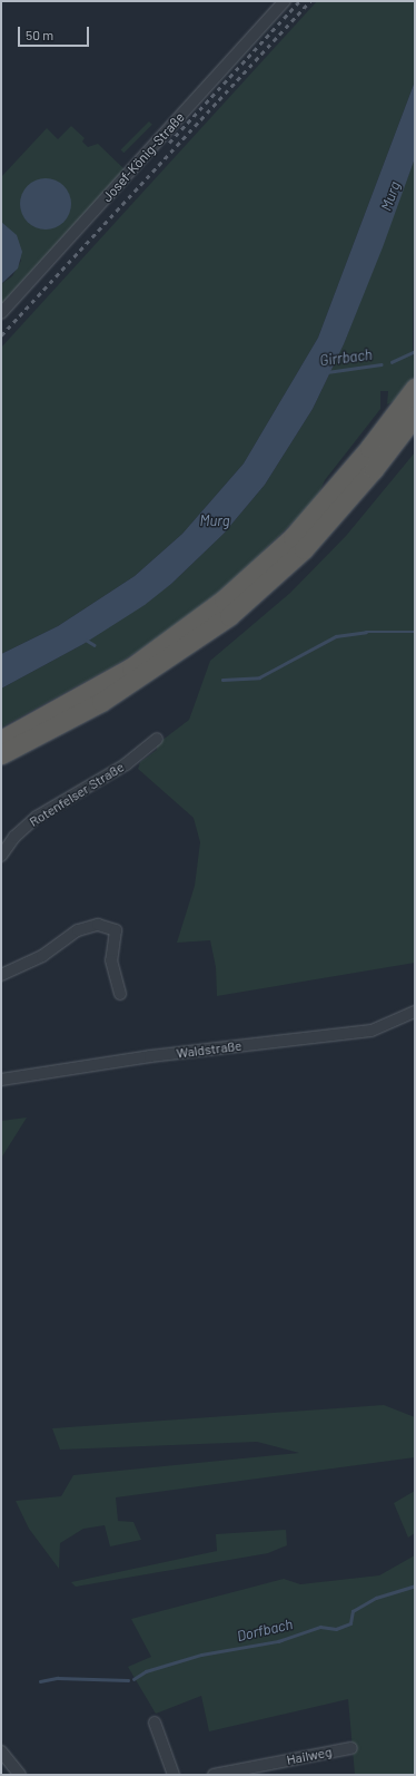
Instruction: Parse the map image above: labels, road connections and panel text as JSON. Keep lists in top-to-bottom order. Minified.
{"streets":{"street":["Josef-König-Straße","Rotenfelser Straße","Waldstraße","Hailweg"]},"water":["Murg","Girrbach","Dorfbach"],"scale_bar":"50 m"}
